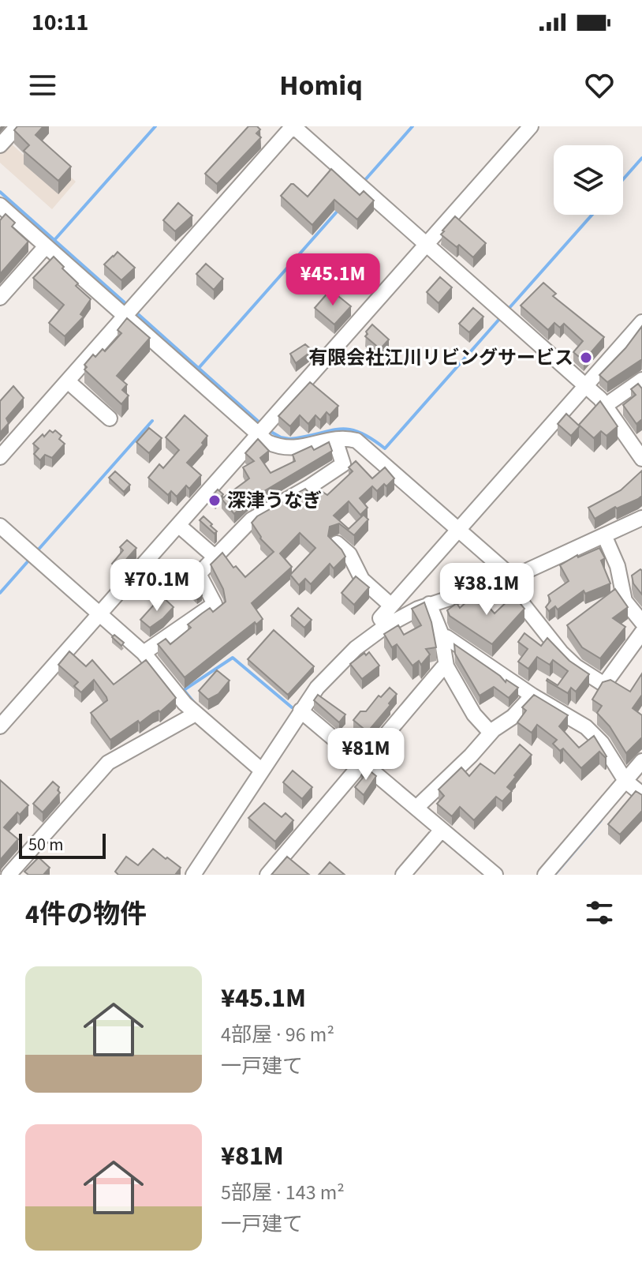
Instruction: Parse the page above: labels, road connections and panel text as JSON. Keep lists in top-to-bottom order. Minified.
{"places":["有限会社江川リビングサービス","深津うなぎ"],"scale_bar":"50 m","page":{"status":"10:11","header":"Homiq","price":["¥45.1M","¥70.1M","¥38.1M","¥81M"],"scale":"50 m","heading":"4件の物件","list":[{"name":"¥45.1M","note":"4部屋 · 96 m² · 一戸建て"},{"name":"¥81M","note":"5部屋 · 143 m² · 一戸建て"}]}}
